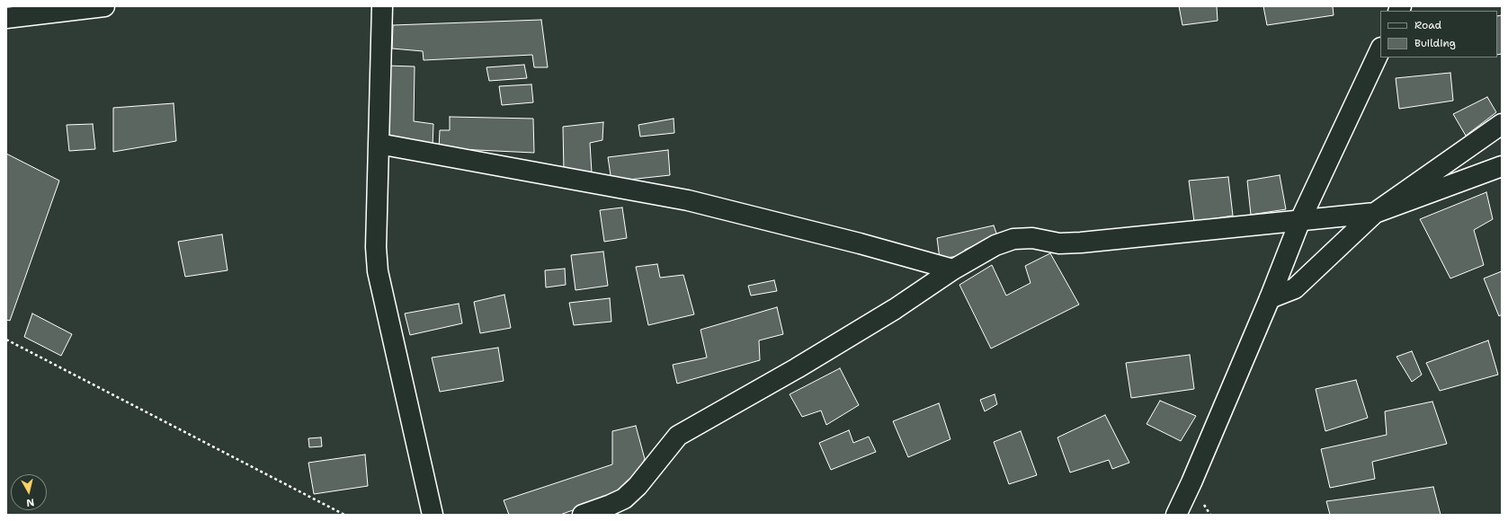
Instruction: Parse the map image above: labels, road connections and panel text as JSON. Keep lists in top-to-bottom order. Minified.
{"legend":["Road","Building"],"north":"bottom"}
